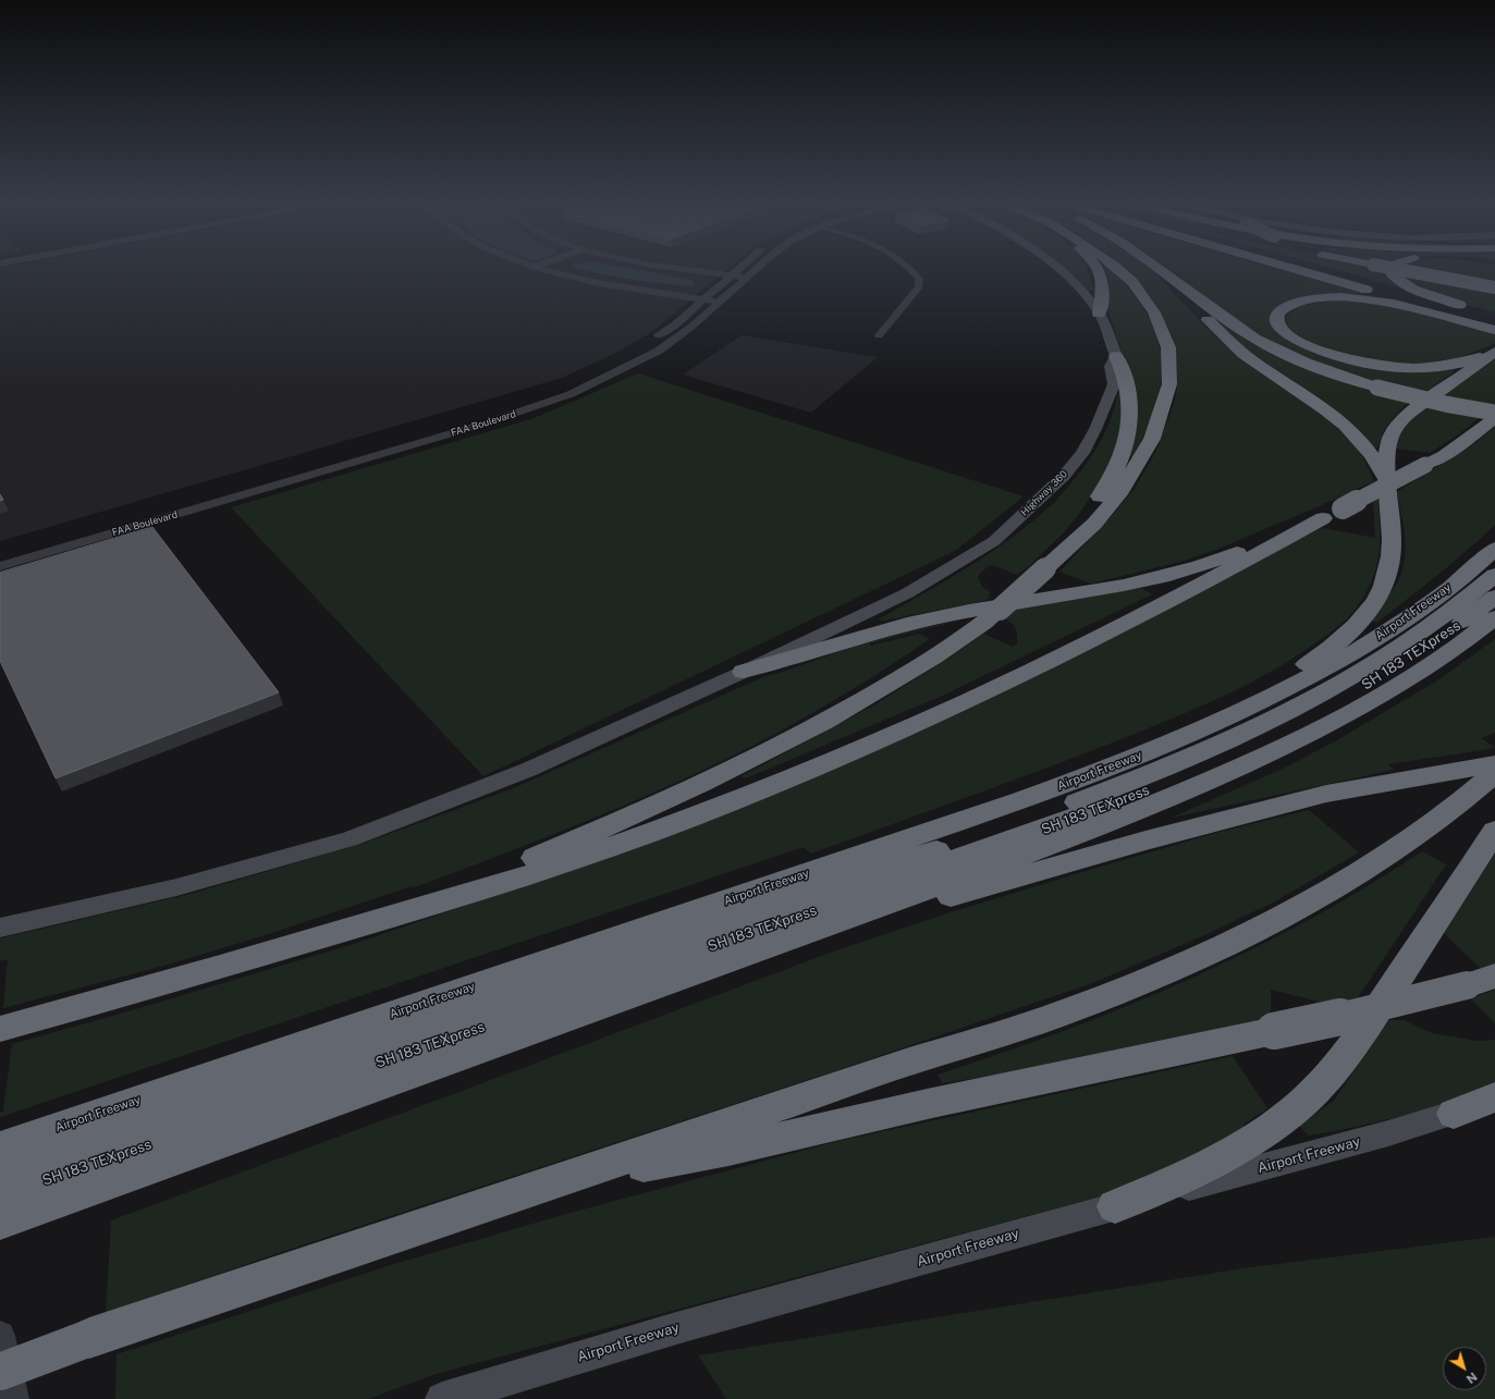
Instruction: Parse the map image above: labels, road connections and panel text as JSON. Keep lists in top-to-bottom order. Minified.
{"streets":{"highway":["Airport Freeway","SH 183 TEXpress"],"main road":["Highway 360"],"street":["FAA Boulevard"]},"north":"bottom right"}
